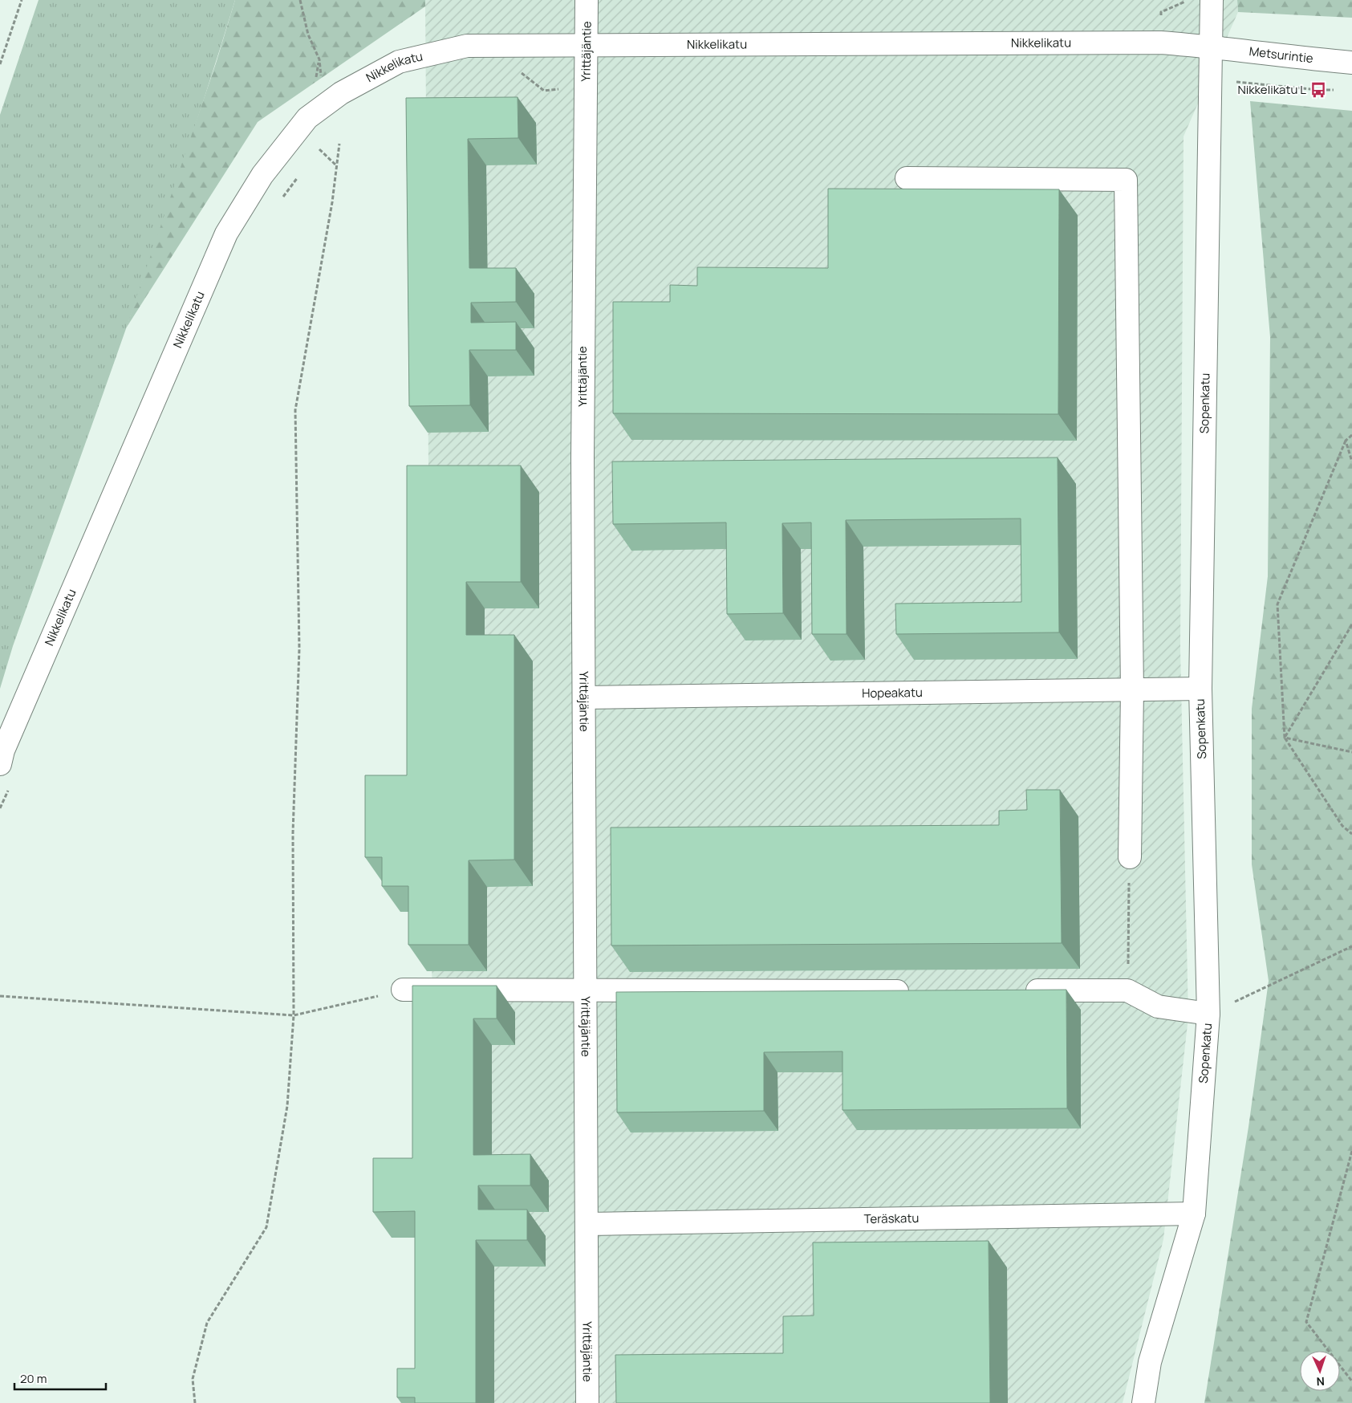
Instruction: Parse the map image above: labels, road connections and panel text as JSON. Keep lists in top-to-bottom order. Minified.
{"streets":{"street":["Nikkelikatu","Yrittäjäntie","Metsurintie","Sopenkatu","Hopeakatu","Teräskatu"]},"crossings":[["Nikkelikatu","Yrittäjäntie"],["Nikkelikatu","Metsurintie"],["Nikkelikatu","Sopenkatu"],["Yrittäjäntie","Hopeakatu"],["Yrittäjäntie","Teräskatu"],["Metsurintie","Sopenkatu"],["Sopenkatu","Hopeakatu"],["Sopenkatu","Teräskatu"]],"places":{"bus stop":["Nikkelikatu L"]},"scale_bar":"20 m","north":"bottom"}
